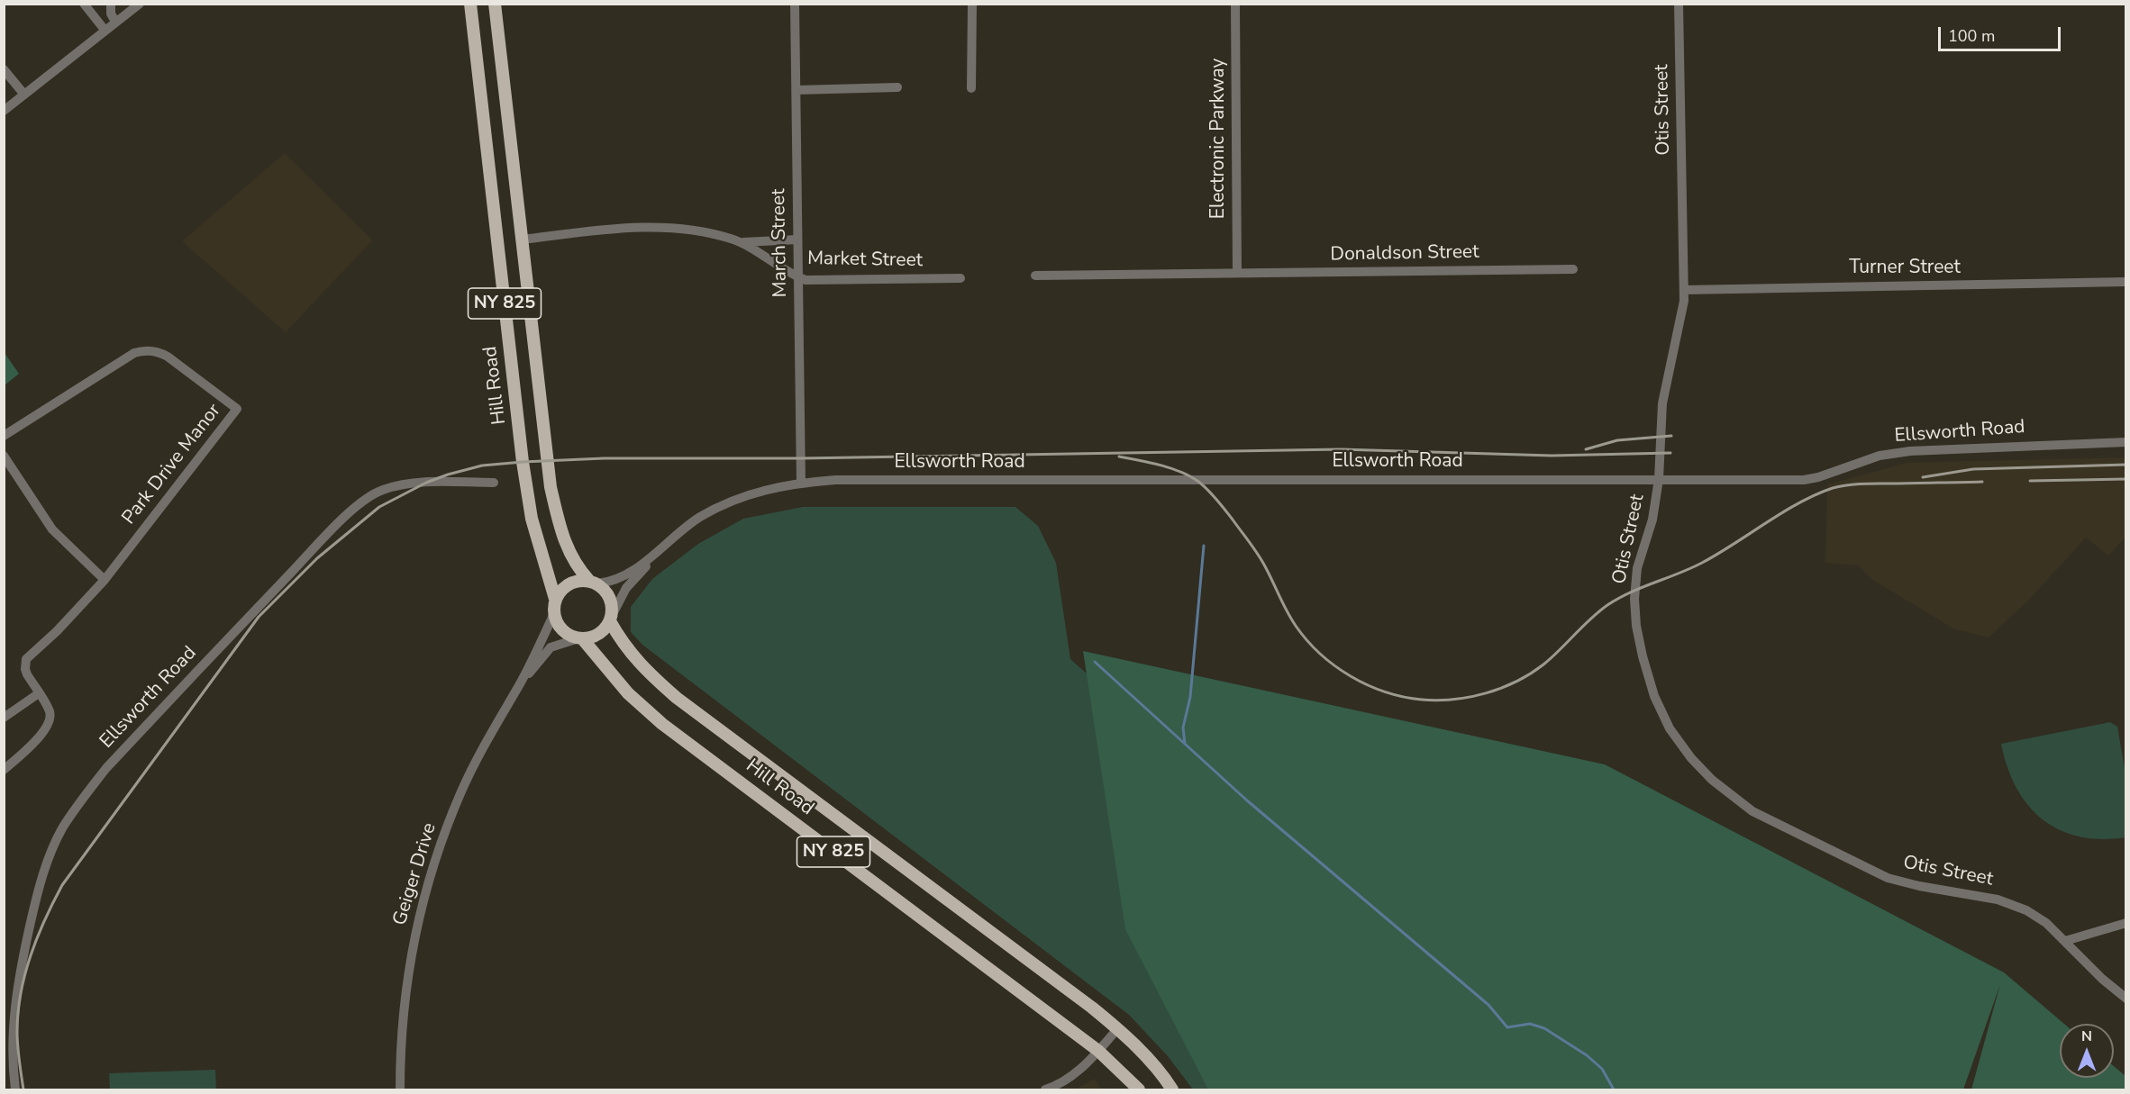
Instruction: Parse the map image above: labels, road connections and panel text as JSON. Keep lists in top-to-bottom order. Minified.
{"streets":{"main road":["NY 825","Hill Road"],"street":["Otis Street","Electronic Parkway","March Street","Donaldson Street","Market Street","Turner Street","Ellsworth Road","Park Drive Manor","Geiger Drive"]},"crossings":[["Otis Street","Turner Street"],["Otis Street","Ellsworth Road"],["Electronic Parkway","Donaldson Street"],["March Street","Market Street"],["March Street","Ellsworth Road"],["Market Street","NY 825"],["NY 825","Hill Road"],["NY 825","Ellsworth Road"],["NY 825","Geiger Drive"],["Hill Road","Ellsworth Road"],["Hill Road","Geiger Drive"],["Ellsworth Road","Geiger Drive"]],"scale_bar":"100 m","north":"top"}
